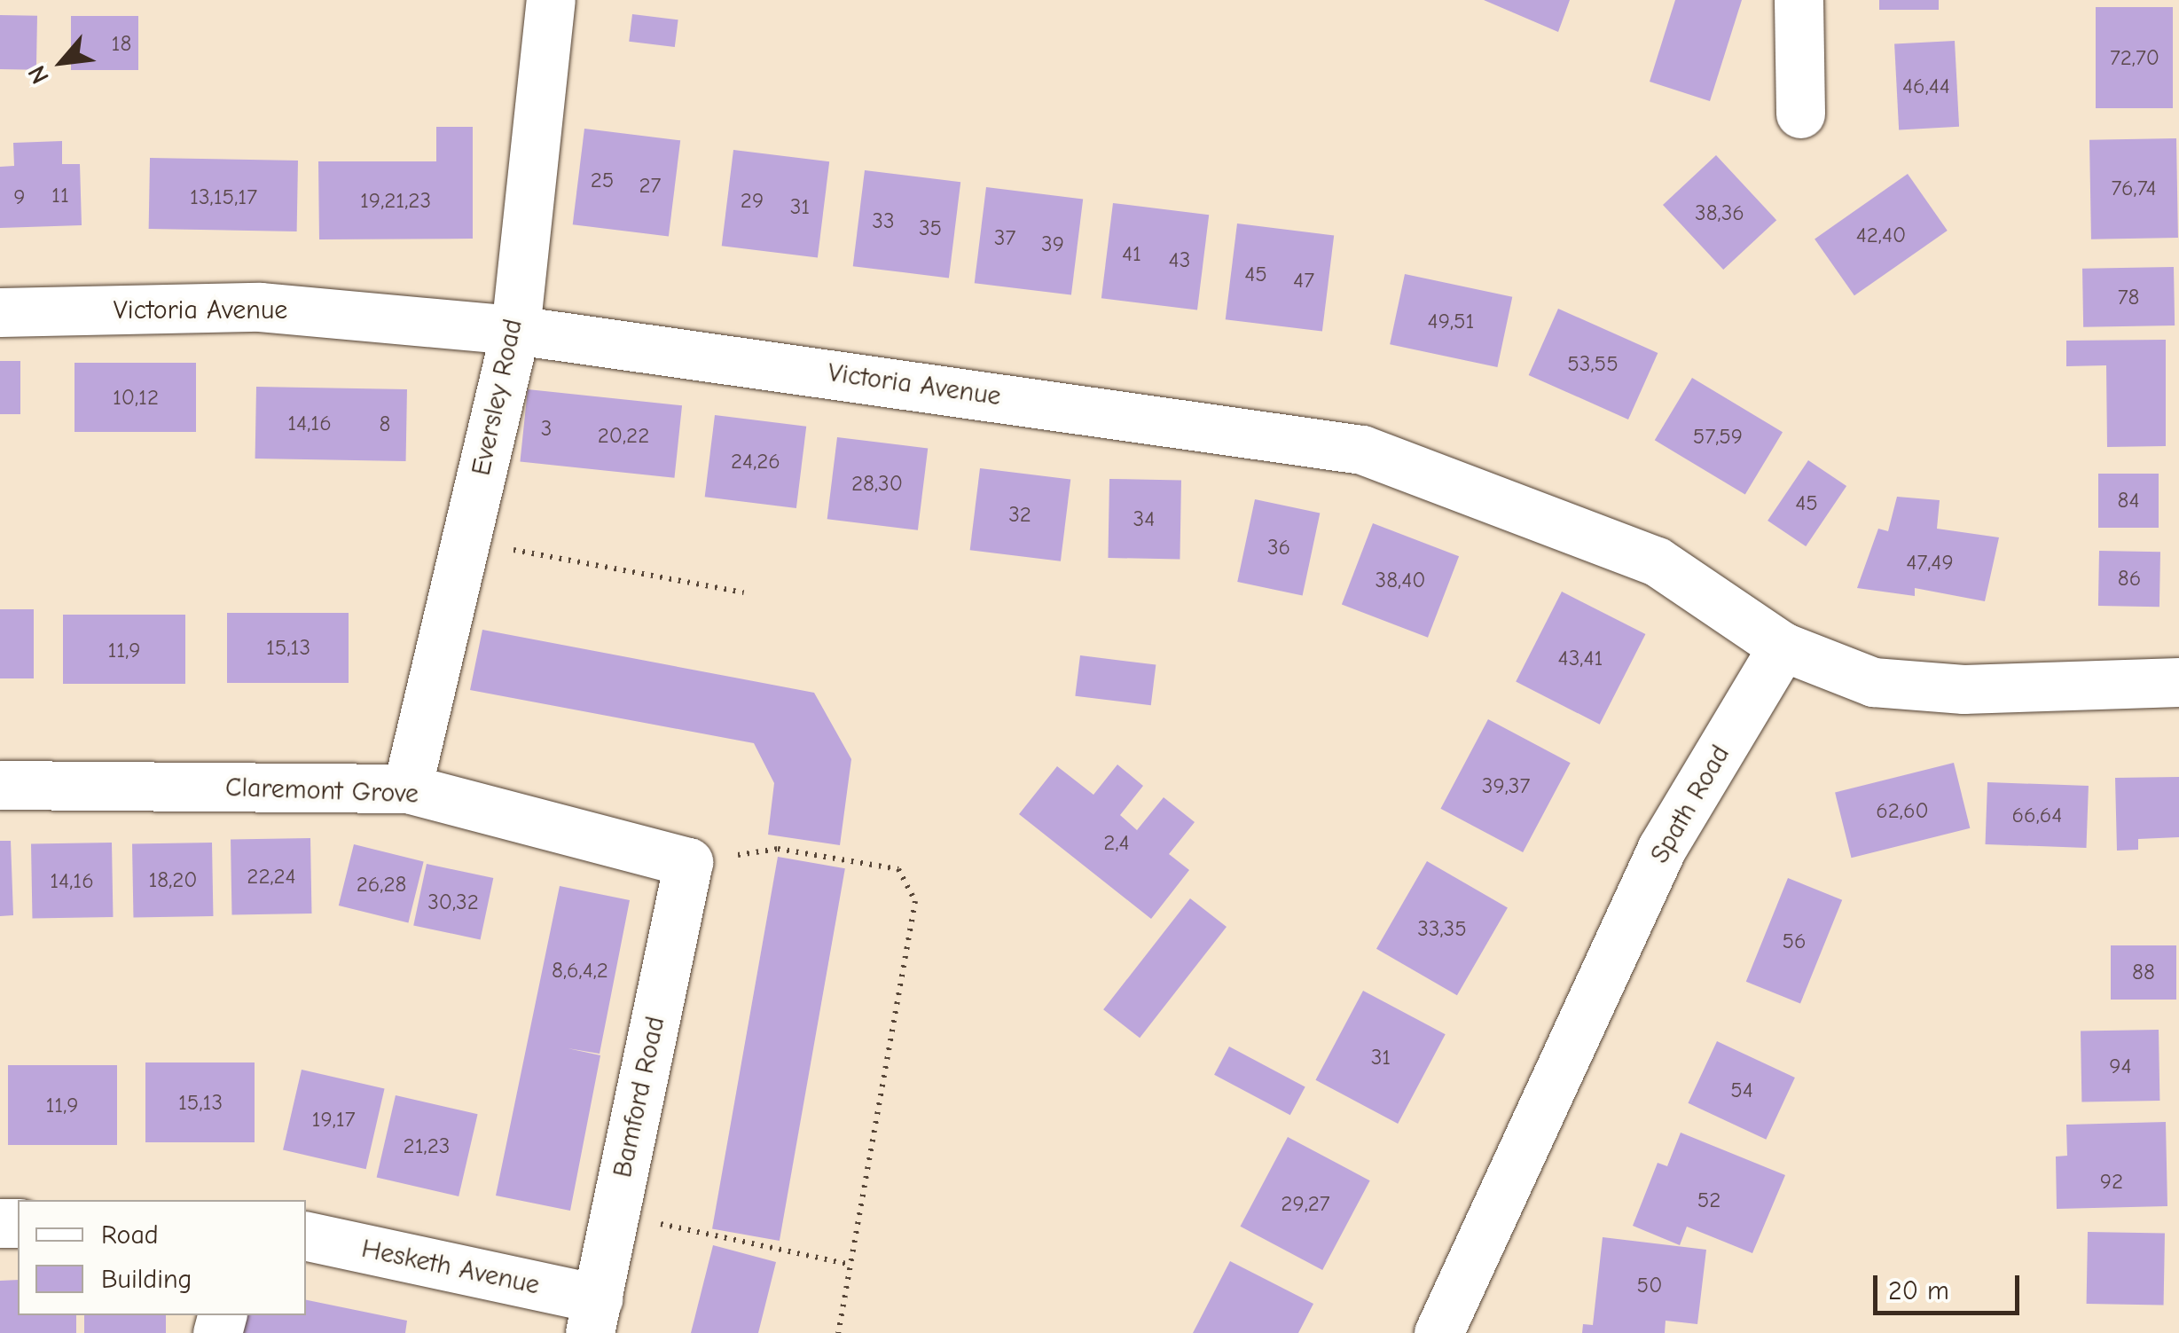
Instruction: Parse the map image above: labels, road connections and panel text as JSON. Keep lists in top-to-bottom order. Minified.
{"streets":{"street":["Victoria Avenue","Eversley Road","Claremont Grove","Spath Road","Bamford Road","Hesketh Avenue"]},"crossings":[["Victoria Avenue","Eversley Road"],["Victoria Avenue","Spath Road"],["Eversley Road","Claremont Grove"],["Claremont Grove","Bamford Road"],["Bamford Road","Hesketh Avenue"]],"house_numbers":["18","72,70","46,44","25","27","76,74","11","9","13,15,17","19,21,23","29","31","38,36","33","35","42,40","37","39","41","43","45","47","78","49,51","53,55","10,12","14,16","8","3","20,22","57,59","24,26","28,30","84","45","32","34","36","47,49","86","38,40","15,13","11,9","43,41","39,37","62,60","66,64","2,4","22,24","18,20","14,16","26,28","30,32","33,35","56","8,6,4,2","88","31","94","54","15,13","11,9","19,17","21,23","92","52","29,27","50"],"legend":["Road","Building"],"scale_bar":"20 m","north":"bottom left"}
